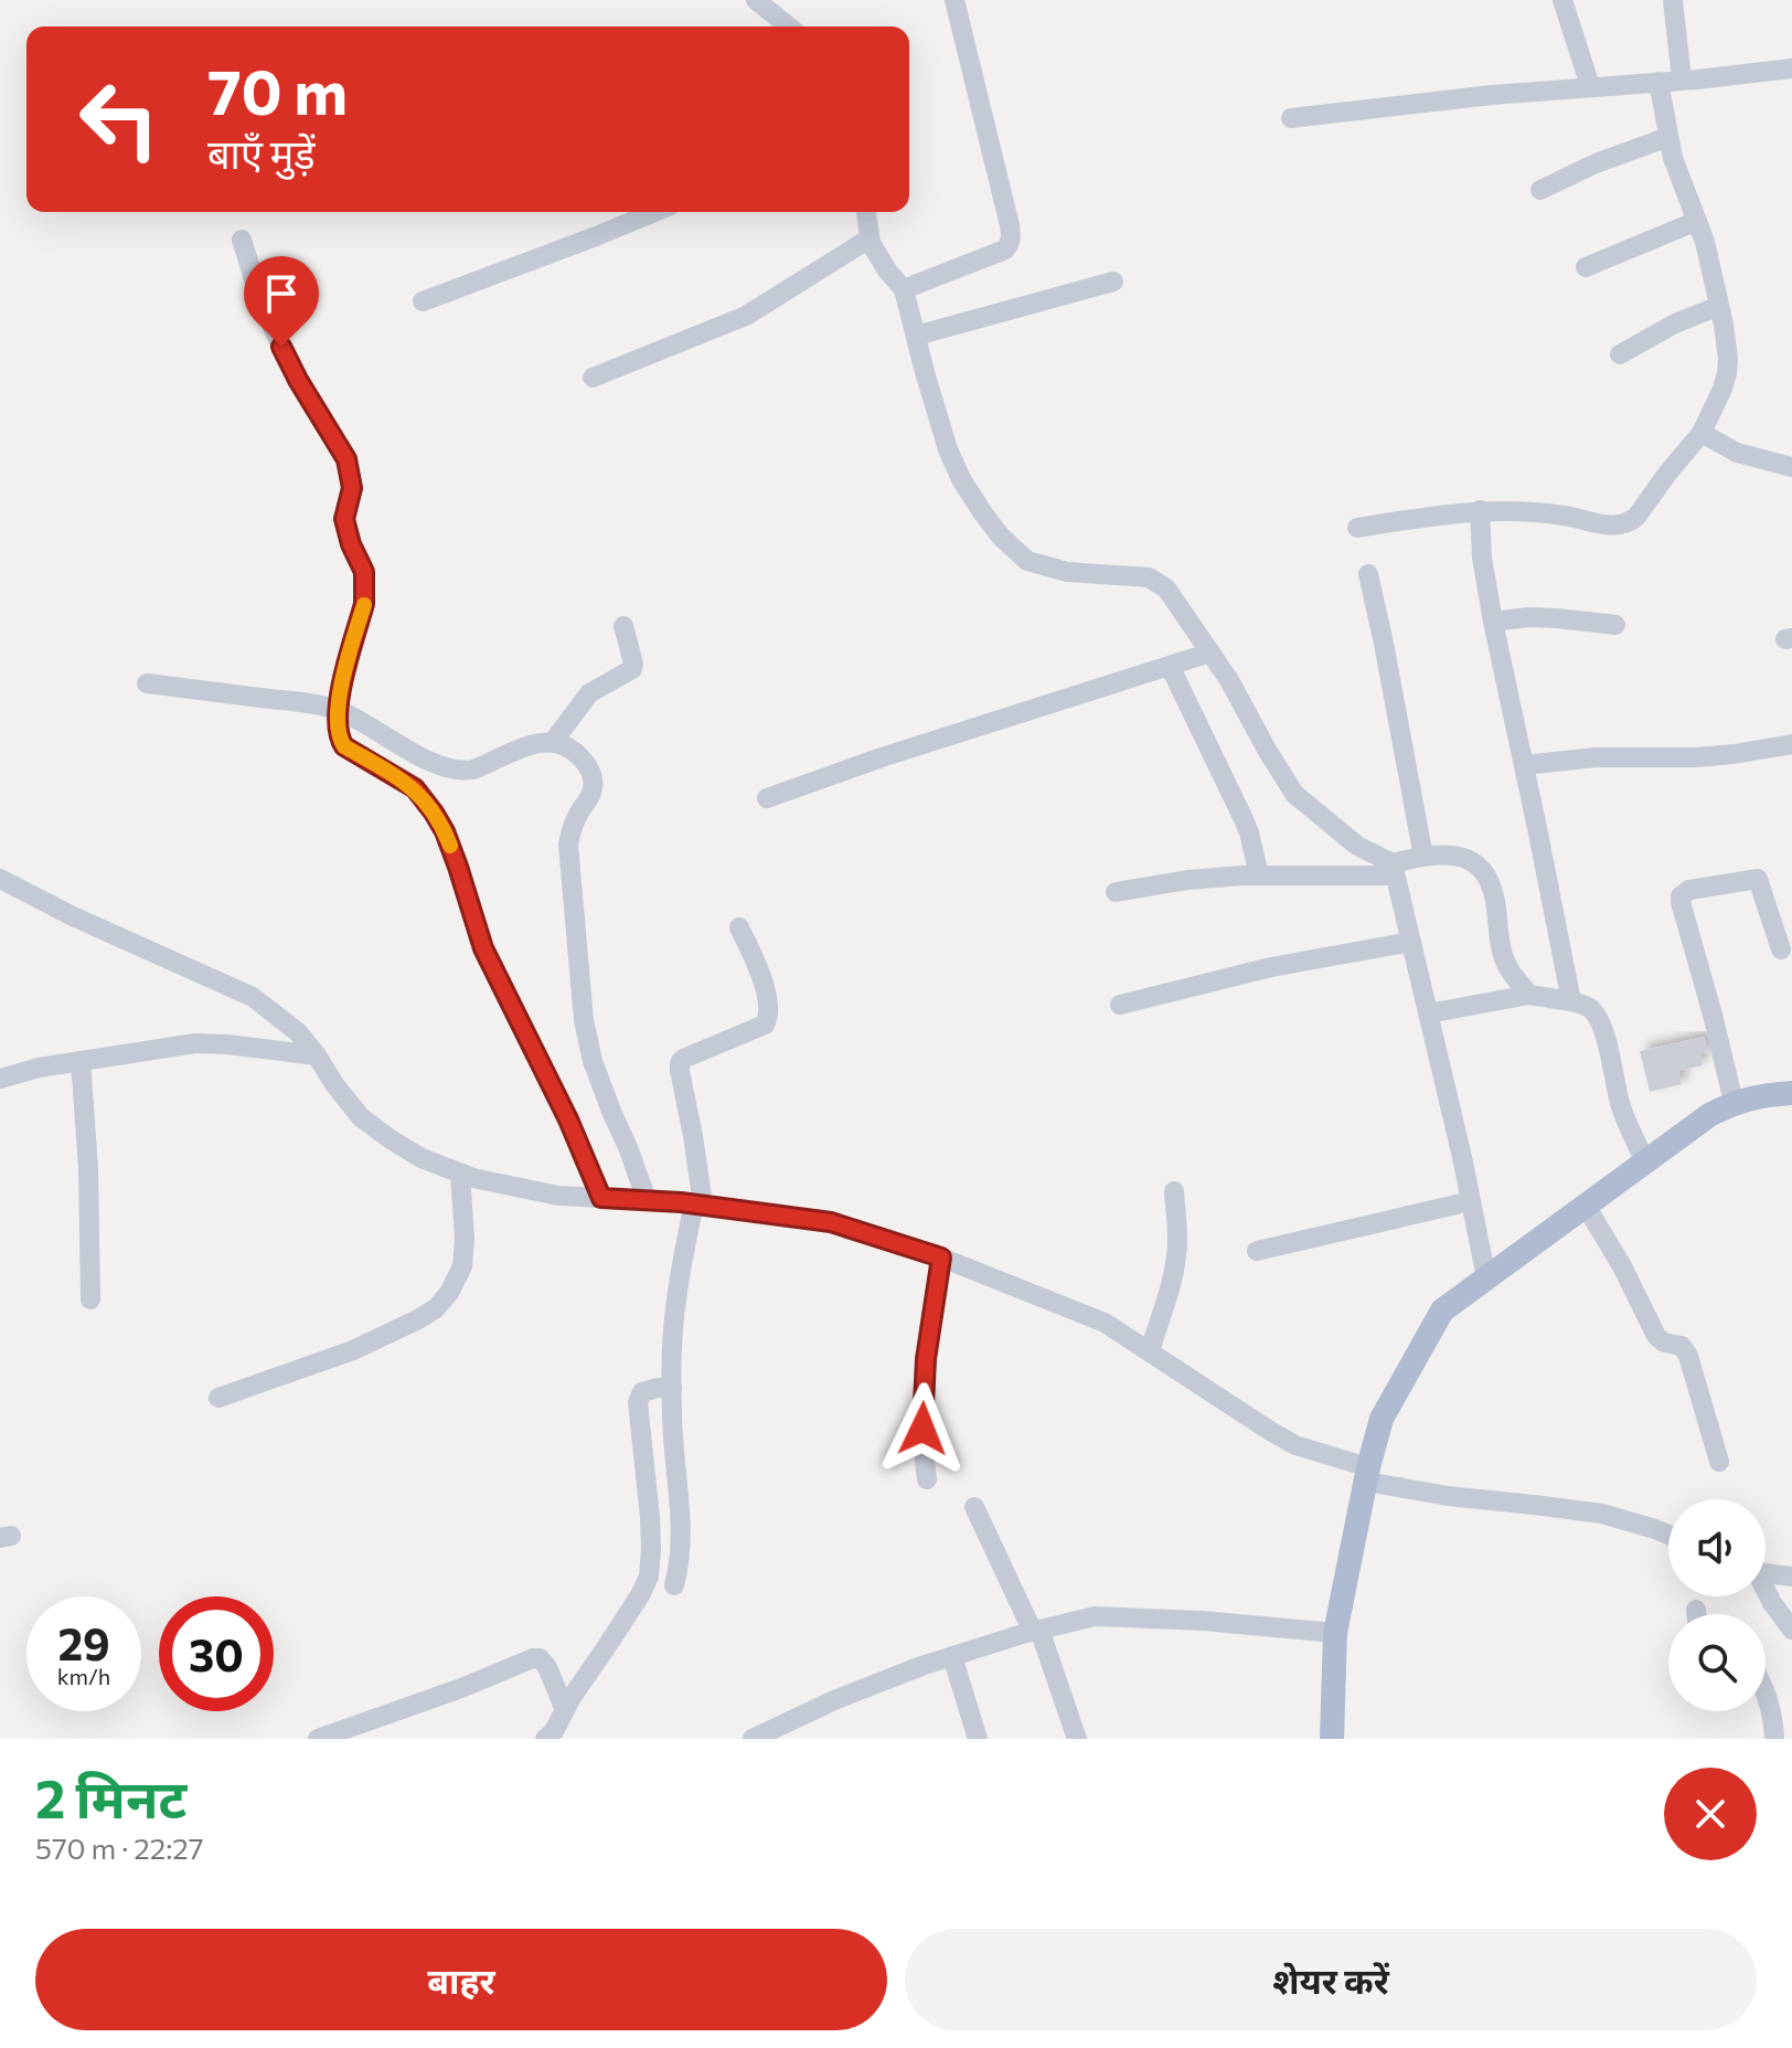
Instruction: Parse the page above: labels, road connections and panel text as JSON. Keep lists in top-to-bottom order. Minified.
{"page":{"turn":["70 m","बाएँ मुड़ें"],"speed":"29 km/h","limit":"30","heading":["2 मिनट","570 m · 22:27"],"buttons":["बाहर","शेयर करें"]}}
